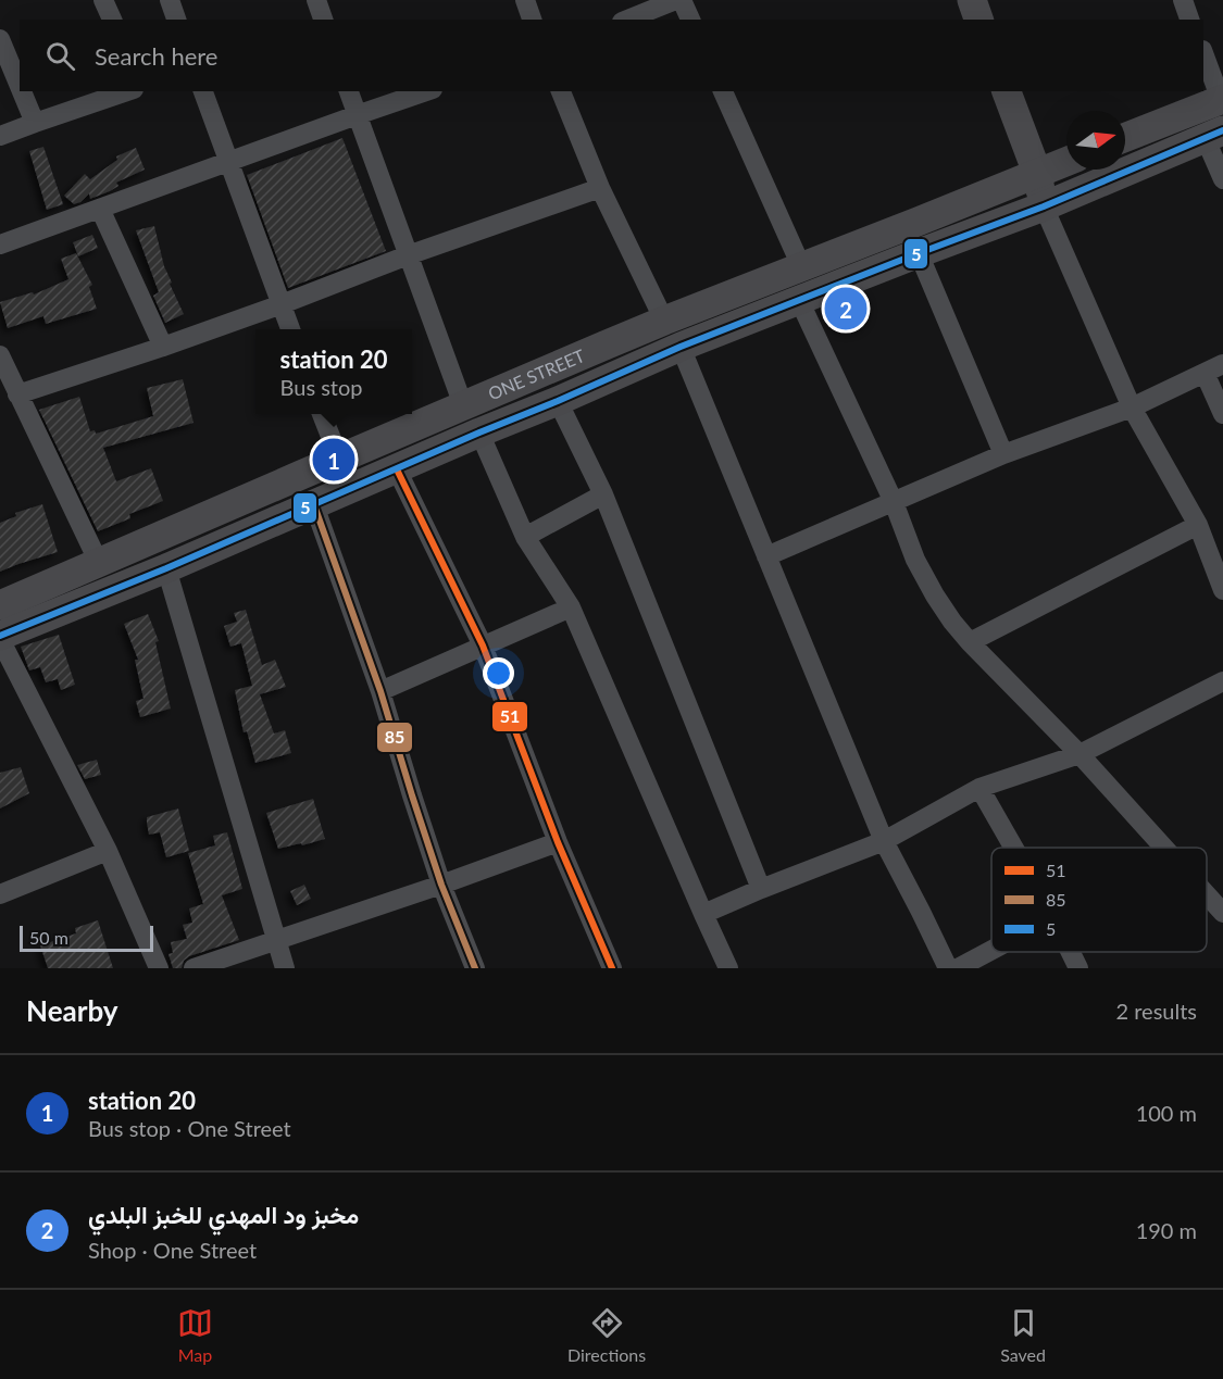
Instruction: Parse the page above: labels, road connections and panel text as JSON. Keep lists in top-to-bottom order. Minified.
{"streets":{"street":["ONE STREET"]},"lines":["transit line 5","transit line 51","transit line 85"],"legend":["51","85","5"],"scale_bar":"50 m","north":"right","page":{"search":"Search here","pins":["2","1"],"popup":["station 20","Bus stop"],"scale":"50 m","heading":["Nearby","2 results"],"list":[{"mark":"1","name":"station 20","note":"Bus stop · One Street","value":"100 m"},{"mark":"2","name":"مخبز ود المهدي للخبز البلدي","note":"Shop · One Street","value":"190 m"}],"nav":["Map","Directions","Saved"]}}
